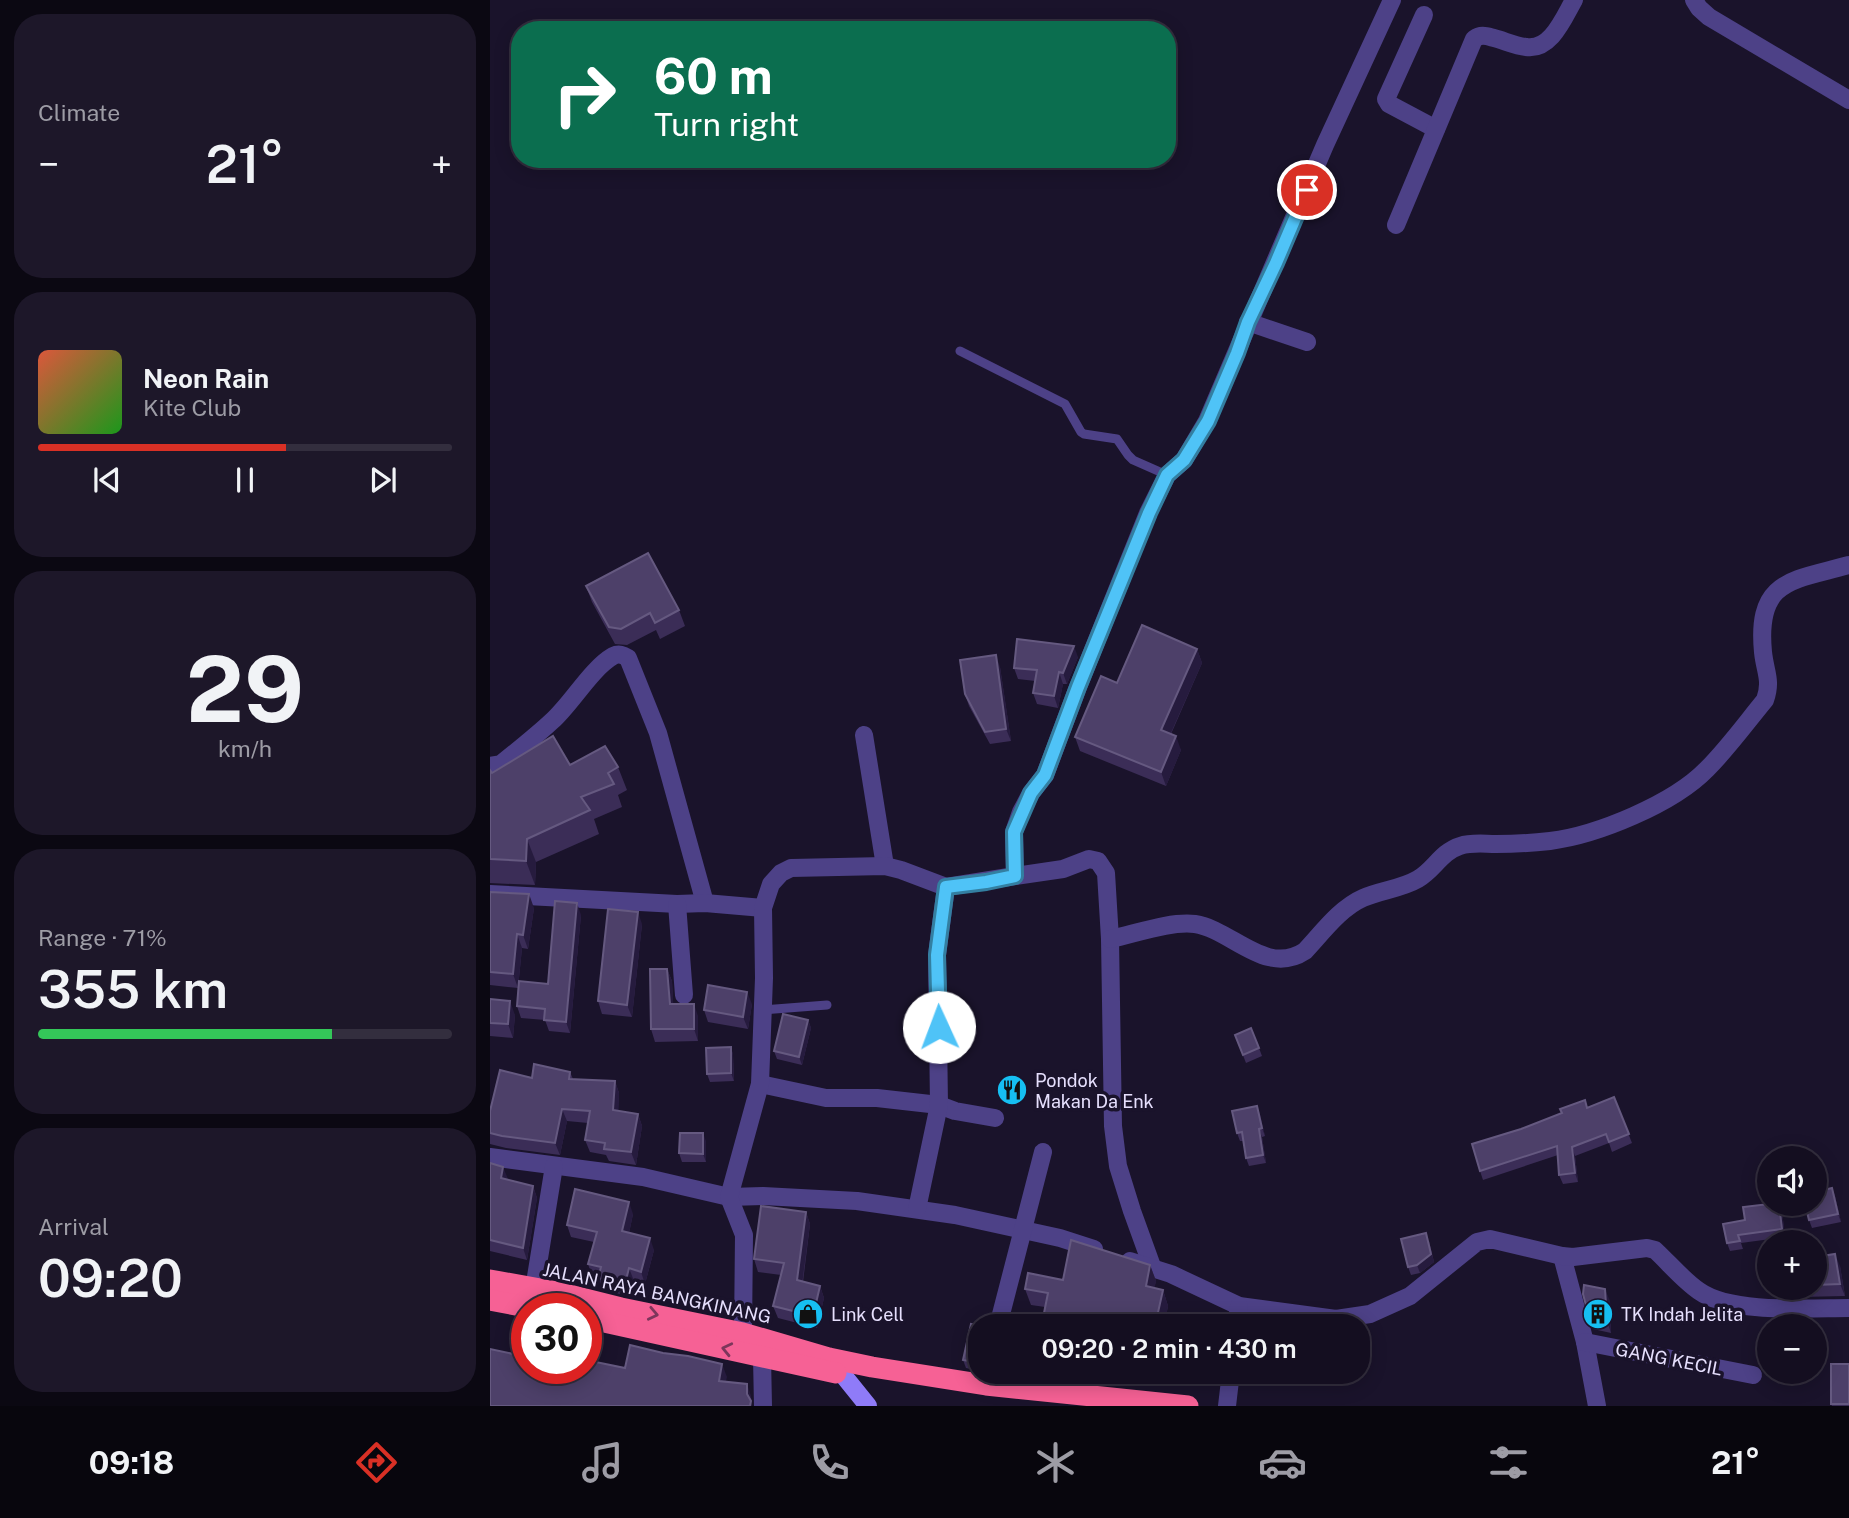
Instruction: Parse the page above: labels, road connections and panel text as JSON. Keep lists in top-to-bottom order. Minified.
{"streets":{"highway":["JALAN RAYA BANGKINANG"],"street":["GANG KECIL"]},"places":{"restaurant":["Pondok Makan Da Enk"],"shop":["Link Cell"],"building":["TK Indah Jelita"]},"page":{"tile":["Climate",["29","km/h"],["Range · 71%","355 km"],["Arrival","09:20"]],"turn":["60 m","Turn right"],"heat":["−","21°","+"],"song":["Neon Rain","Kite Club"],"map_buttons":["+","−"],"limit":"30","trip":"09:20 · 2 min · 430 m","tabs":["09:18","21°"]}}
